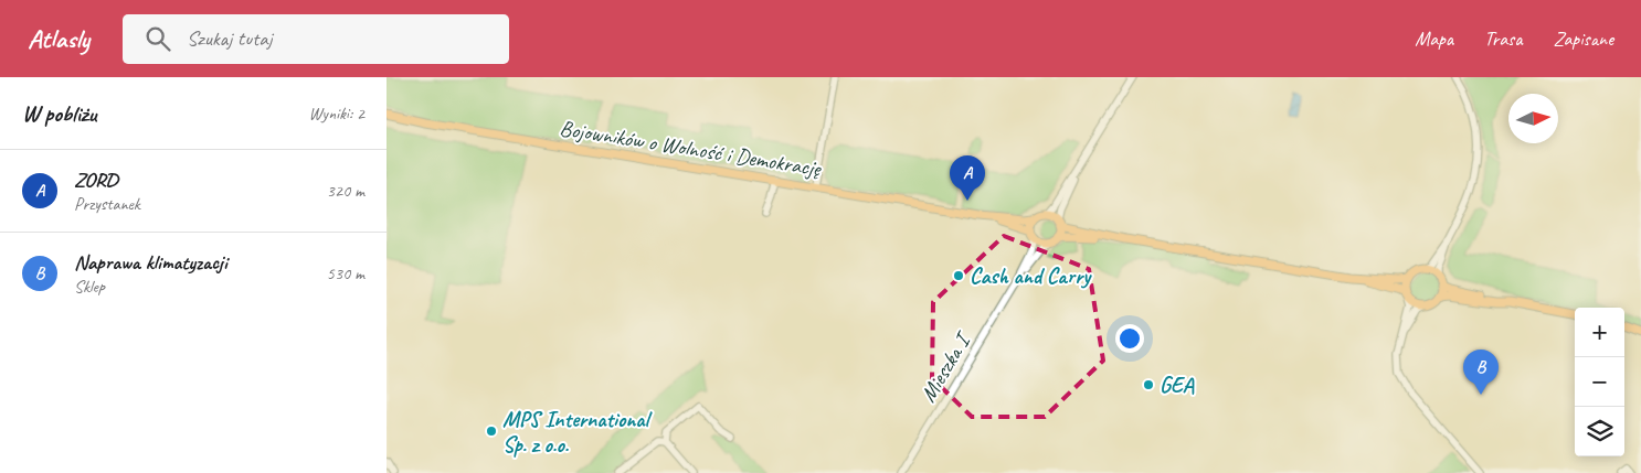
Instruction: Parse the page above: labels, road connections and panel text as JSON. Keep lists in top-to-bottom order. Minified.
{"streets":{"main road":["Bojowników o Wolność i Demokrację"],"street":["Mieszka I"]},"crossings":[["Bojowników o Wolność i Demokrację","Mieszka I"]],"places":["Cash and Carry","GEA","MPS International Sp. z o.o."],"north":"right","page":{"header":"Atlasly","search":"Szukaj tutaj","nav":["Mapa","Trasa","Zapisane"],"heading":["W pobliżu","Wyniki: 2"],"list":[{"mark":"A","name":"ZORD","note":"Przystanek","value":"320 m"},{"mark":"B","name":"Naprawa klimatyzacji","note":"Sklep","value":"530 m"}],"pins":["A","B"],"map_buttons":["+","−"]}}
